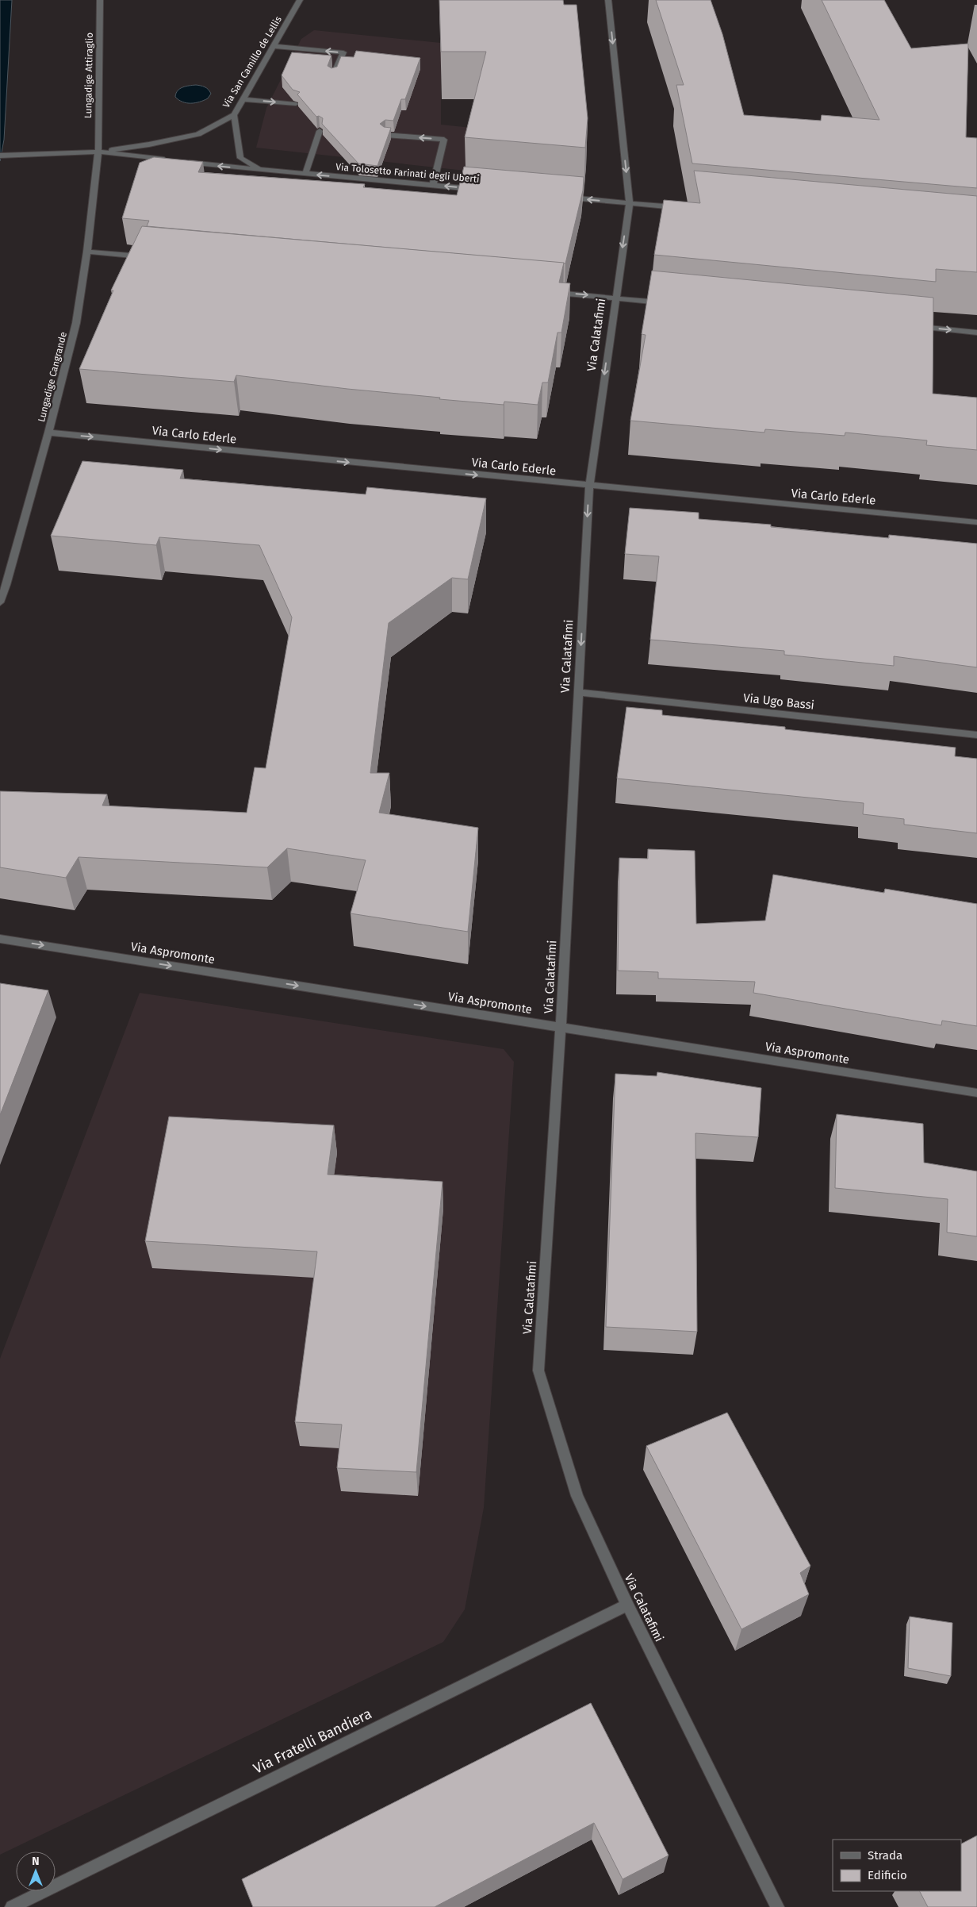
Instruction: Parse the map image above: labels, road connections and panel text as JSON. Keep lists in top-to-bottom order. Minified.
{"streets":{"street":["Via San Camillo de Lellis","Lungadige Attiraglio","Via Tolosetto Farinati degli Uberti","Via Calatafimi","Lungadige Cangrande","Via Carlo Ederle","Via Ugo Bassi","Via Aspromonte","Via Fratelli Bandiera"]},"crossings":[["Via San Camillo de Lellis","Lungadige Attiraglio"],["Via San Camillo de Lellis","Via Tolosetto Farinati degli Uberti"],["Via San Camillo de Lellis","Lungadige Cangrande"],["Lungadige Attiraglio","Via Tolosetto Farinati degli Uberti"],["Lungadige Attiraglio","Lungadige Cangrande"],["Via Tolosetto Farinati degli Uberti","Lungadige Cangrande"],["Via Calatafimi","Via Carlo Ederle"],["Via Calatafimi","Via Ugo Bassi"],["Via Calatafimi","Via Aspromonte"],["Via Calatafimi","Via Fratelli Bandiera"],["Lungadige Cangrande","Via Carlo Ederle"]],"one_way":["Via Tolosetto Farinati degli Uberti","Via Calatafimi","Via Carlo Ederle","Via Aspromonte"],"legend":["Strada","Edificio"],"north":"top"}
